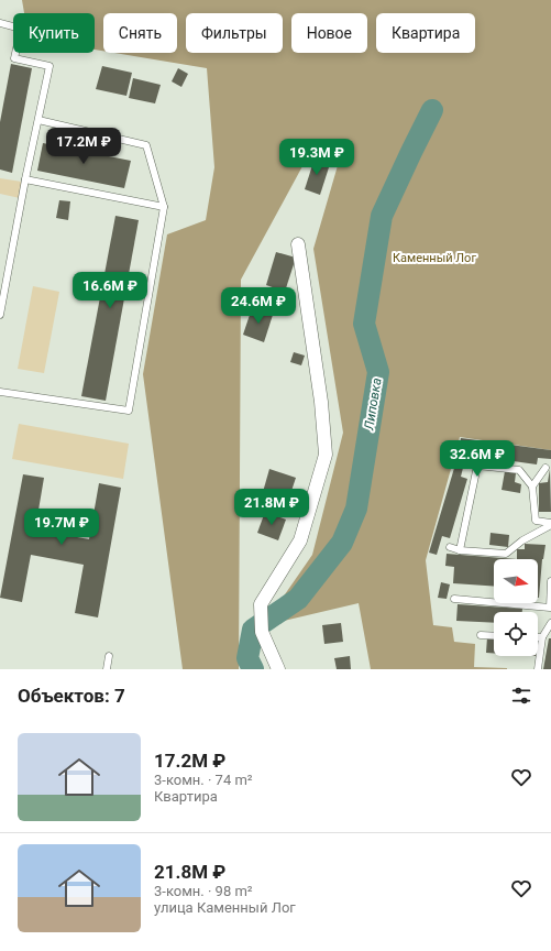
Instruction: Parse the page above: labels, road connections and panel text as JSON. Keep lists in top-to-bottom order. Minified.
{"water":["Липовка"],"parks":["Каменный Лог"],"north":"right","page":{"chip":["Купить","Снять","Фильтры","Новое","Квартира"],"price":["17.2M ₽","19.3M ₽","16.6M ₽","24.6M ₽","32.6M ₽","21.8M ₽","19.7M ₽"],"heading":"Объектов: 7","list":[{"name":"17.2M ₽","note":"3-комн. · 74 m² · Квартира"},{"name":"21.8M ₽","note":"3-комн. · 98 m² · улица Каменный Лог"}]}}
